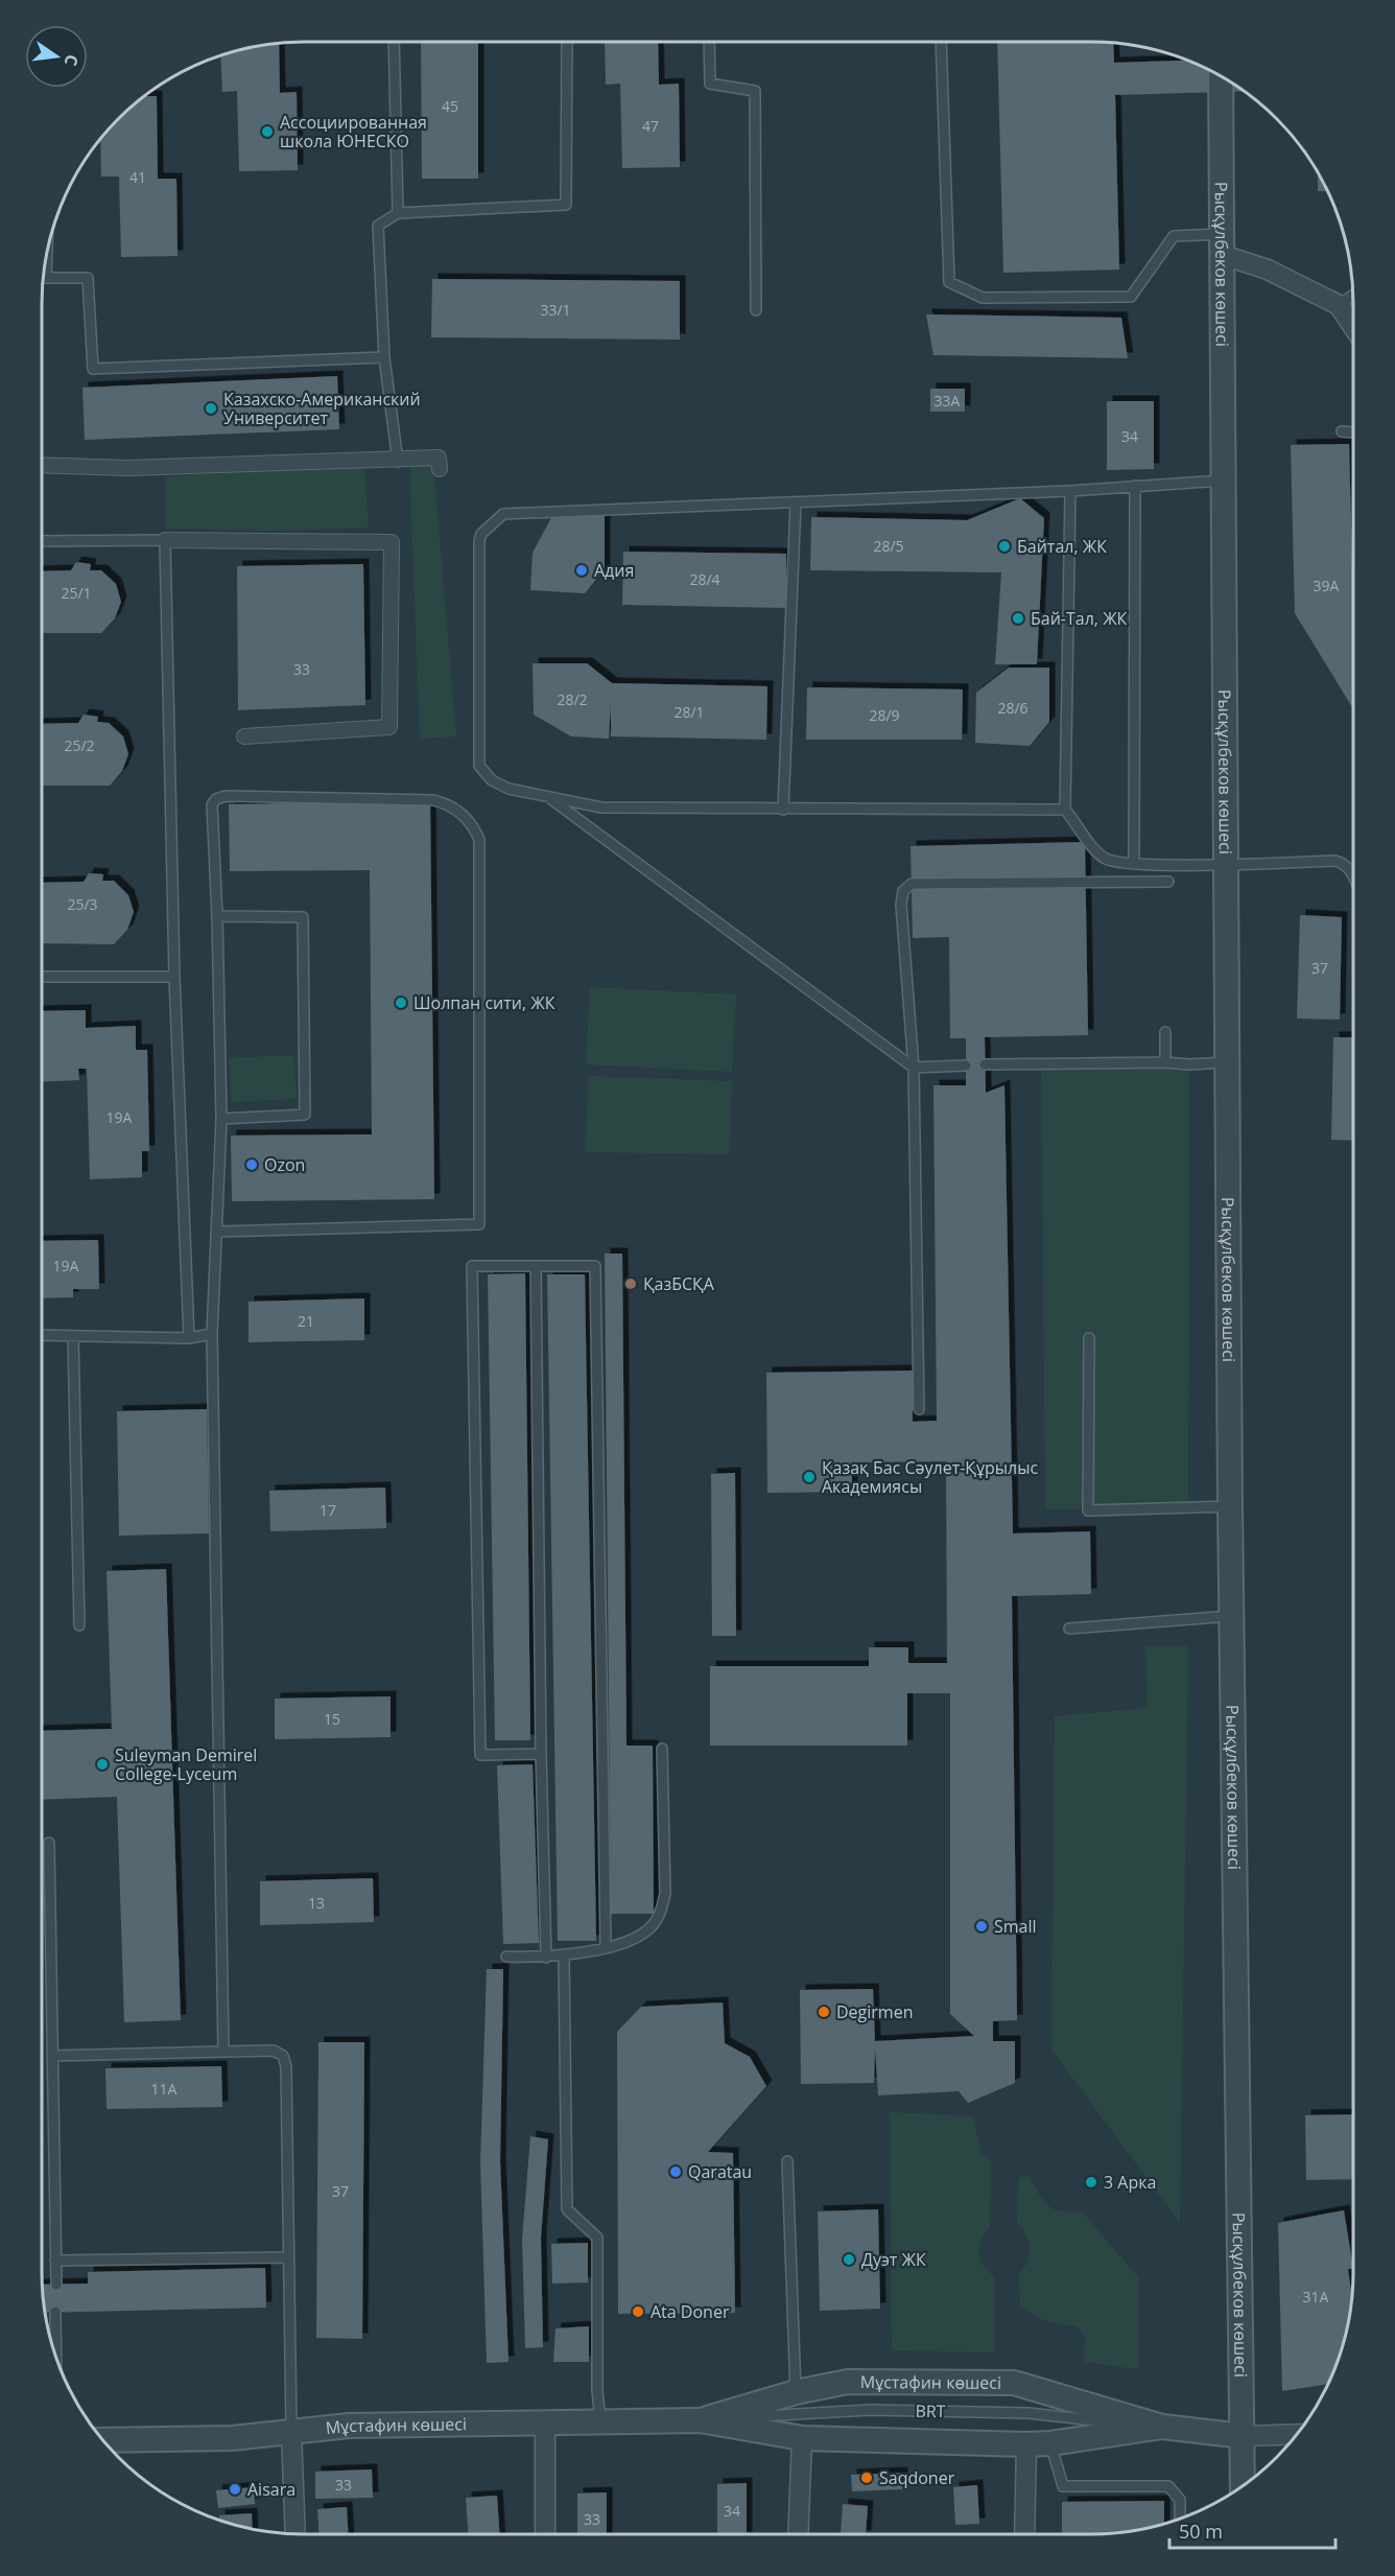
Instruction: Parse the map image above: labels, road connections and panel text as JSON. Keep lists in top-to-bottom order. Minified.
{"streets":{"street":["Рысқұлбеков көшесі","Мұстафин көшесі"],"lane":["BRT"]},"crossings":[["Рысқұлбеков көшесі","Мұстафин көшесі"],["Мұстафин көшесі","BRT"]],"places":["Ассоциированная школа ЮНЕСКО","Казахско-Американский Университет","Байтал, ЖК","Адия","Бай-Тал, ЖК","Шолпан сити, ЖК","Ozon","ҚазБСҚА","Қазақ Бас Сәулет-Құрылыс Академиясы","Suleyman Demirel College-Lyceum","Small","Degirmen","Qaratau","3 Арка","Дуэт ЖК","Ata Doner","Saqdoner","Aisara"],"house_numbers":["45","47","41","33/1","33А","34","28/5","28/4","39А","25/1","33","28/2","28/6","28/1","28/9","25/2","25/3","37","19А","19А","21","17","15","13","11А","37","31А","33","34","33"],"scale_bar":"50 m","north":"right"}
